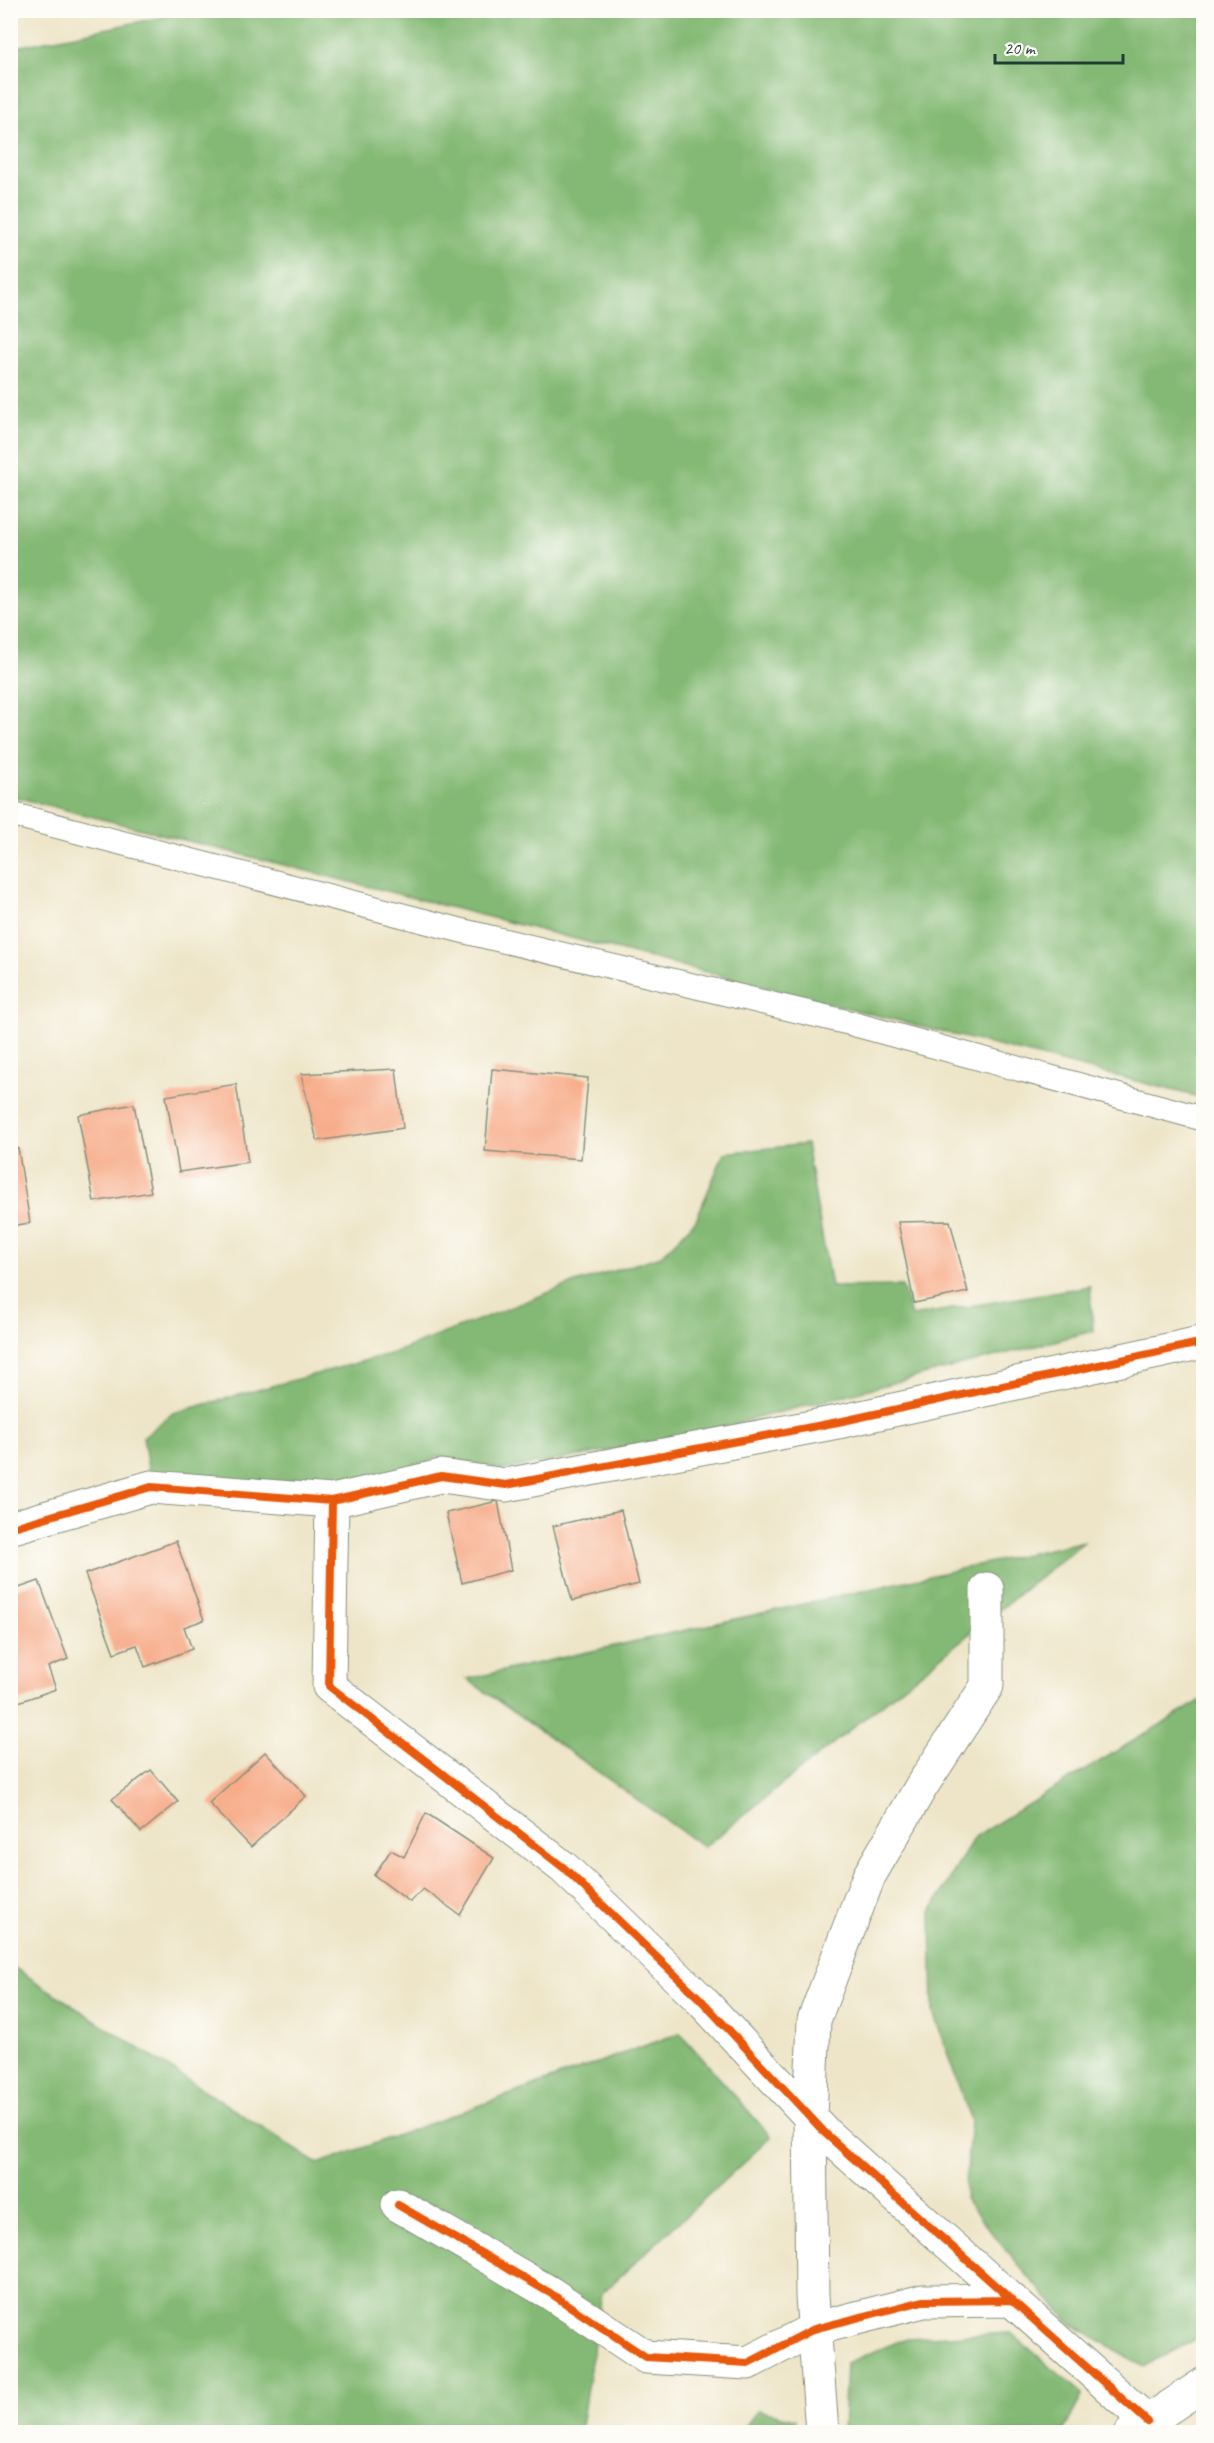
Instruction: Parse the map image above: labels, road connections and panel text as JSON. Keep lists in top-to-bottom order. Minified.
{"scale_bar":"20 m"}
